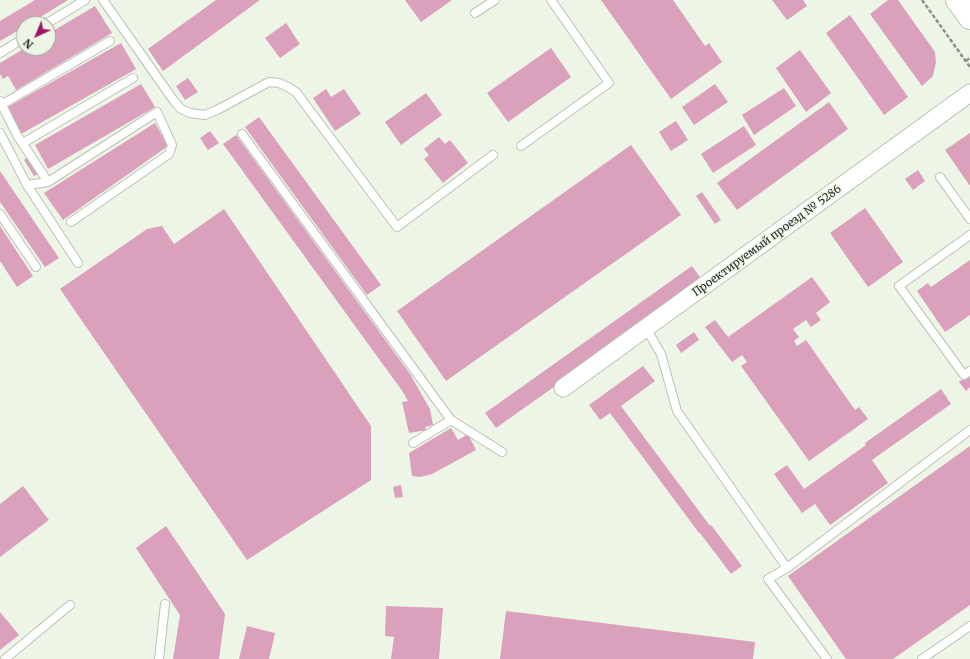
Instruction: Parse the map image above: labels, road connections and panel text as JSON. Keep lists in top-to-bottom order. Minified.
{"streets":{"street":["Проектируемый проезд № 5286"]},"north":"bottom left"}
